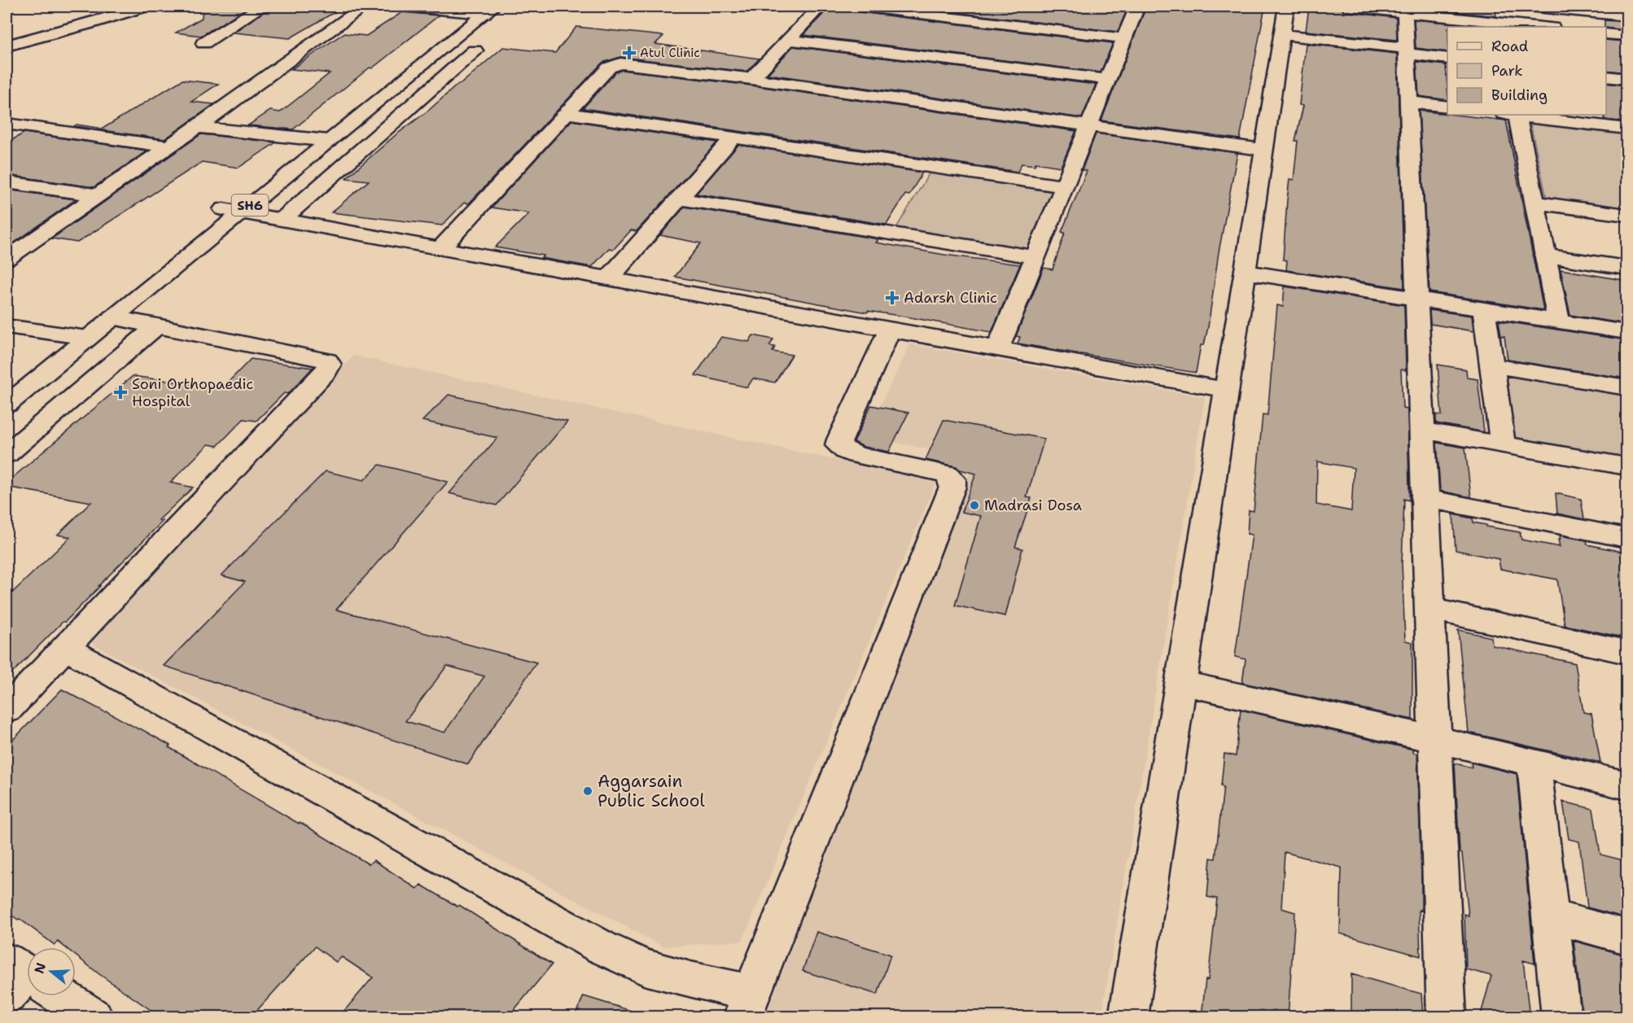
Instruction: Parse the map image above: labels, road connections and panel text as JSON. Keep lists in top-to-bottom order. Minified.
{"streets":{"street":["SH6"]},"places":{"health":["Atul Clinic","Adarsh Clinic","Soni Orthopaedic Hospital"],"other":["Madrasi Dosa","Aggarsain Public School"]},"legend":["Road","Park","Building"],"north":"left"}
